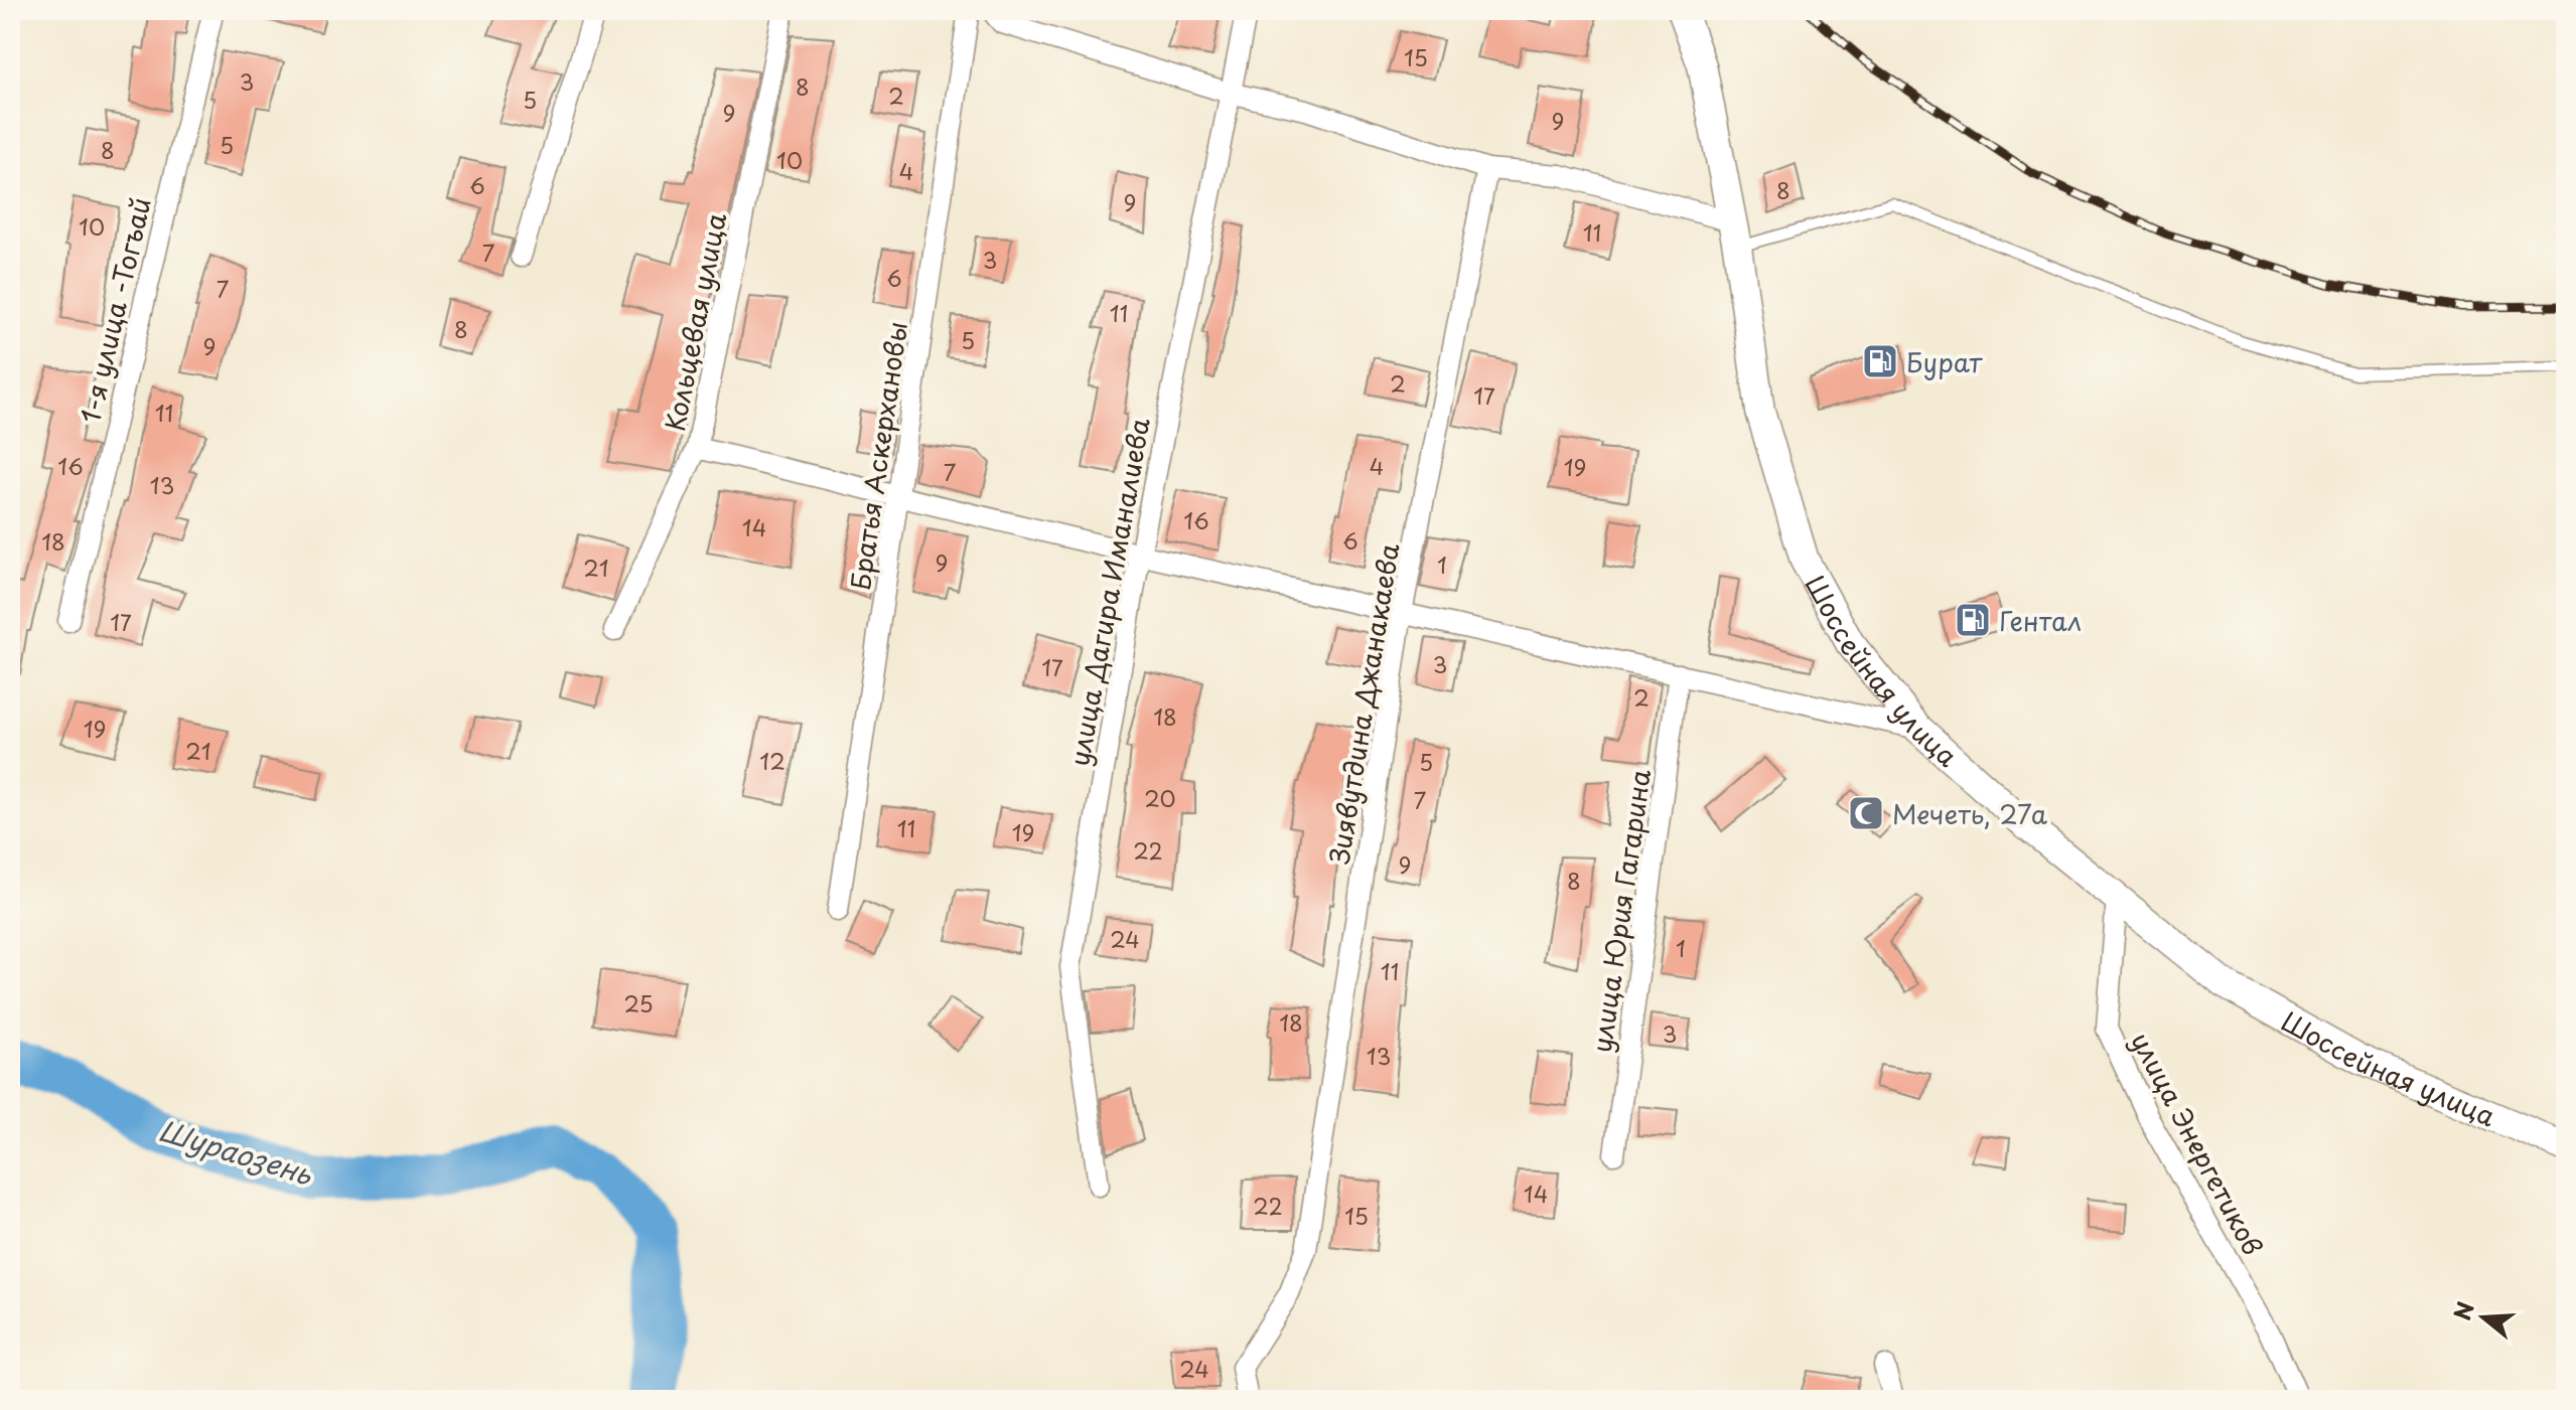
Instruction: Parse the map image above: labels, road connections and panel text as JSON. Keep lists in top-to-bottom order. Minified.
{"streets":{"main road":["Шоссейная улица"],"street":["1-я улица -Тогъай","Кольцевая улица","Братья Аскерхановы","улица Дагира Иманалиева","Зиявутдина Джанакаева","улица Юрия Гагарина","улица Энергетиков"]},"crossings":[["Шоссейная улица","улица Энергетиков"]],"water":["Шураозень"],"places":{"fuel station":["Бурат","Гентал"],"mosque":["Мечеть, 27а"]},"house_numbers":["15","3","8","2","5","9","9","5","8","10","4","6","8","9","10","11","7","3","6","7","11","8","5","9","2","17","11","16","4","19","7","13","16","14","6","18","9","1","21","17","3","17","2","18","19","21","12","5","20","7","11","19","22","9","8","24","1","11","25","18","3","13","14","22","15","24"],"north":"left"}
